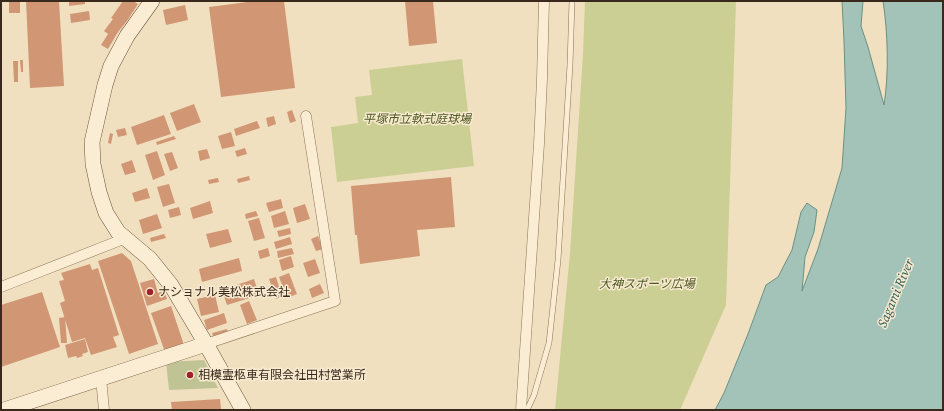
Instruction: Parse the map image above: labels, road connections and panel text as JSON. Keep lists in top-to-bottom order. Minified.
{"water":["Sagami River"],"parks":["平塚市立軟式庭球場","大神スポーツ広場"],"places":["ナショナル美松株式会社","相模霊柩車有限会社田村営業所"]}
